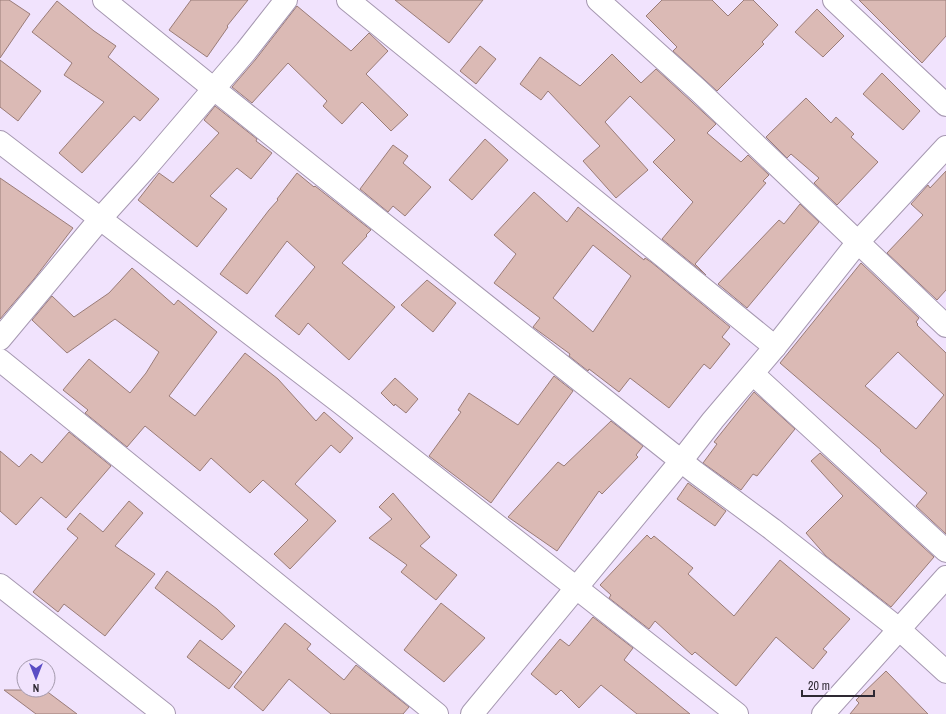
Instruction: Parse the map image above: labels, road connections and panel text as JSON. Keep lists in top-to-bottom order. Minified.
{"scale_bar":"20 m","north":"bottom"}
